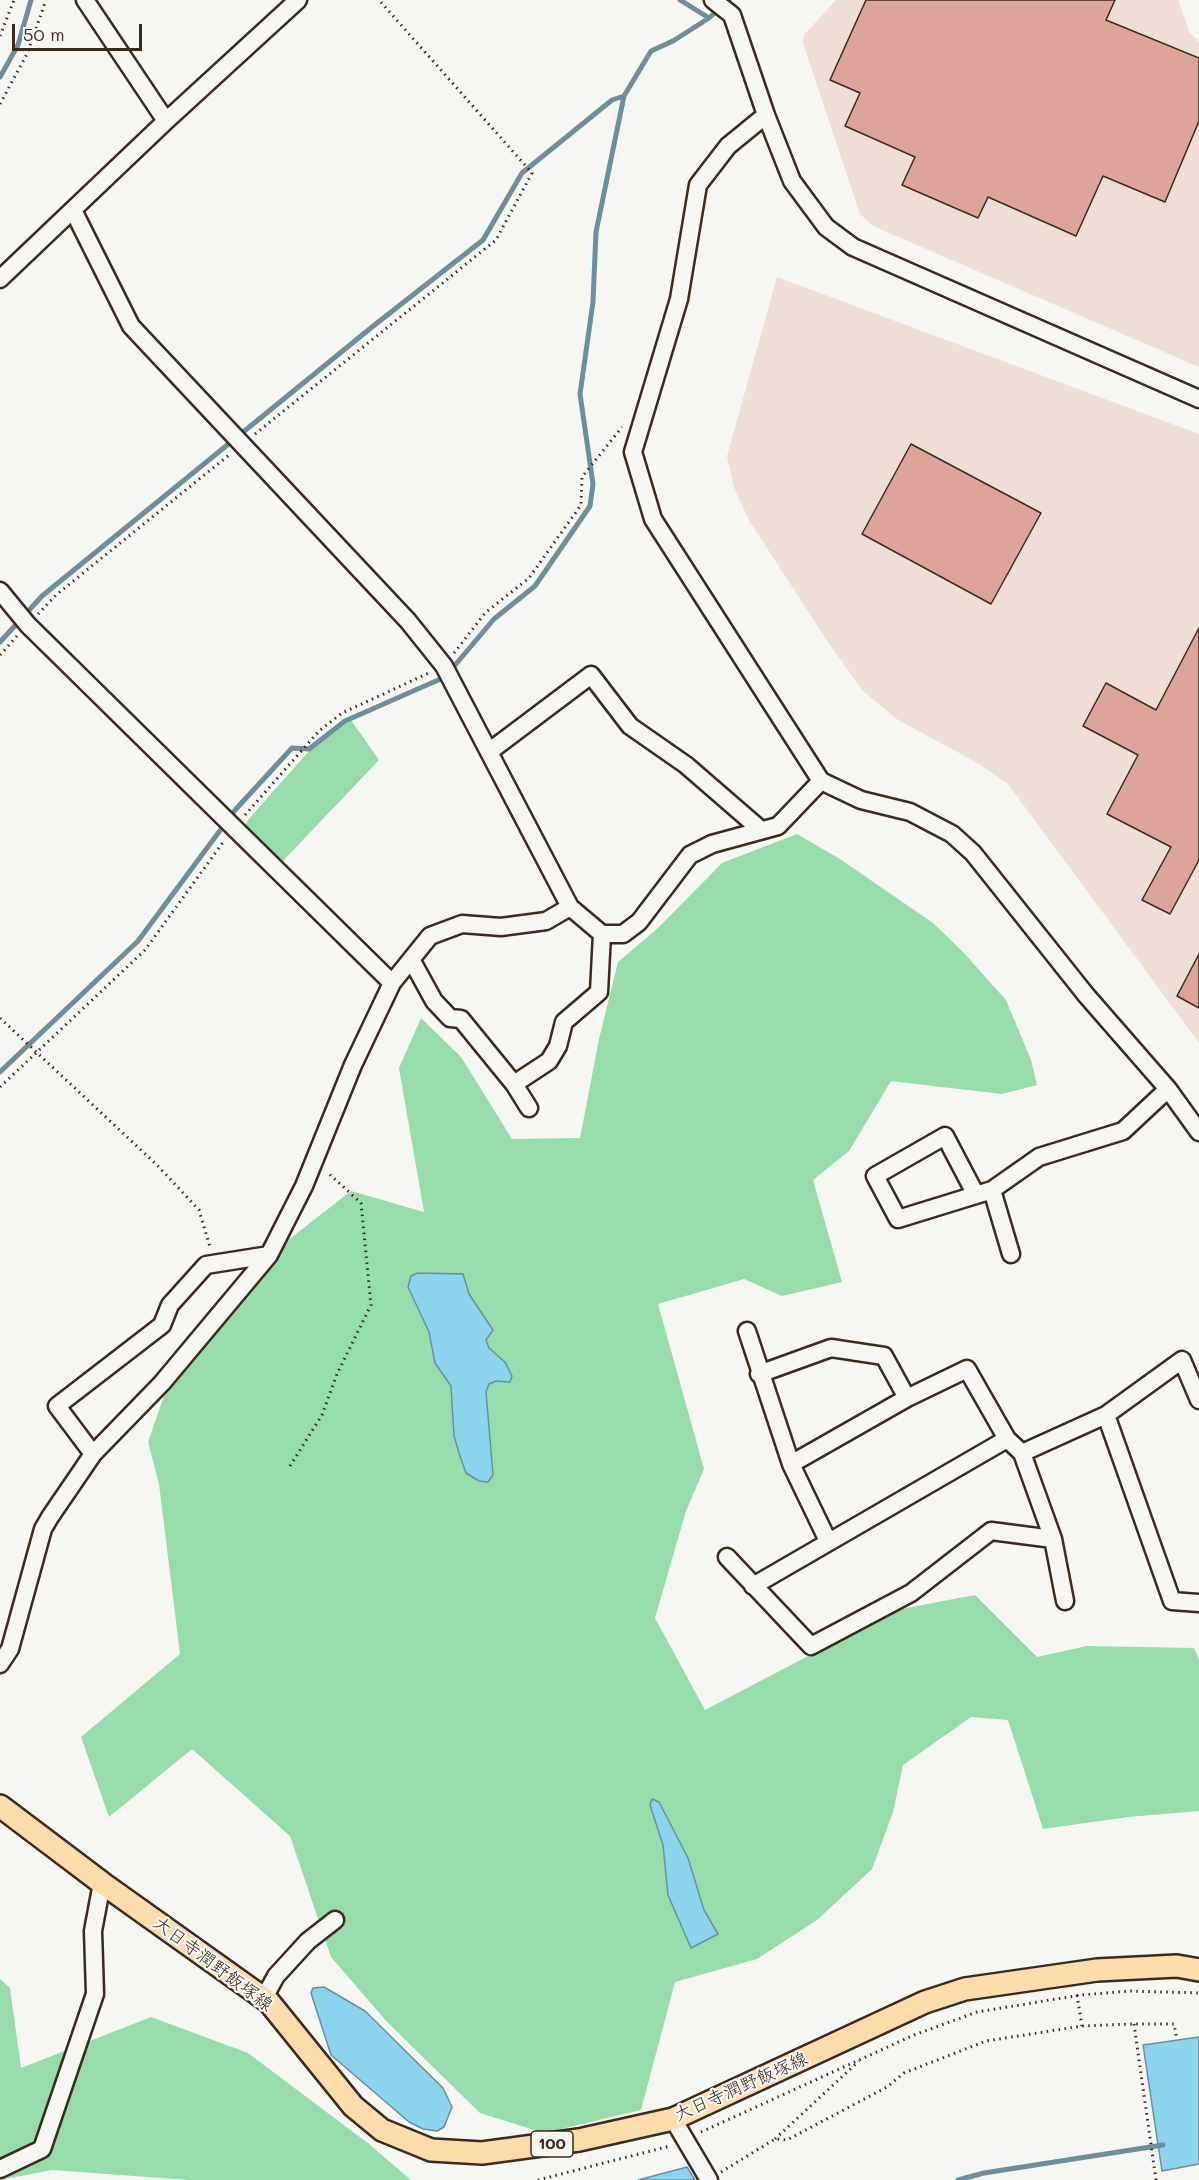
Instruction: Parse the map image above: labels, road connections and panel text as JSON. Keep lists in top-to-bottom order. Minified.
{"streets":{"main road":["大日寺潤野飯塚線","100"]},"scale_bar":"50 m"}
